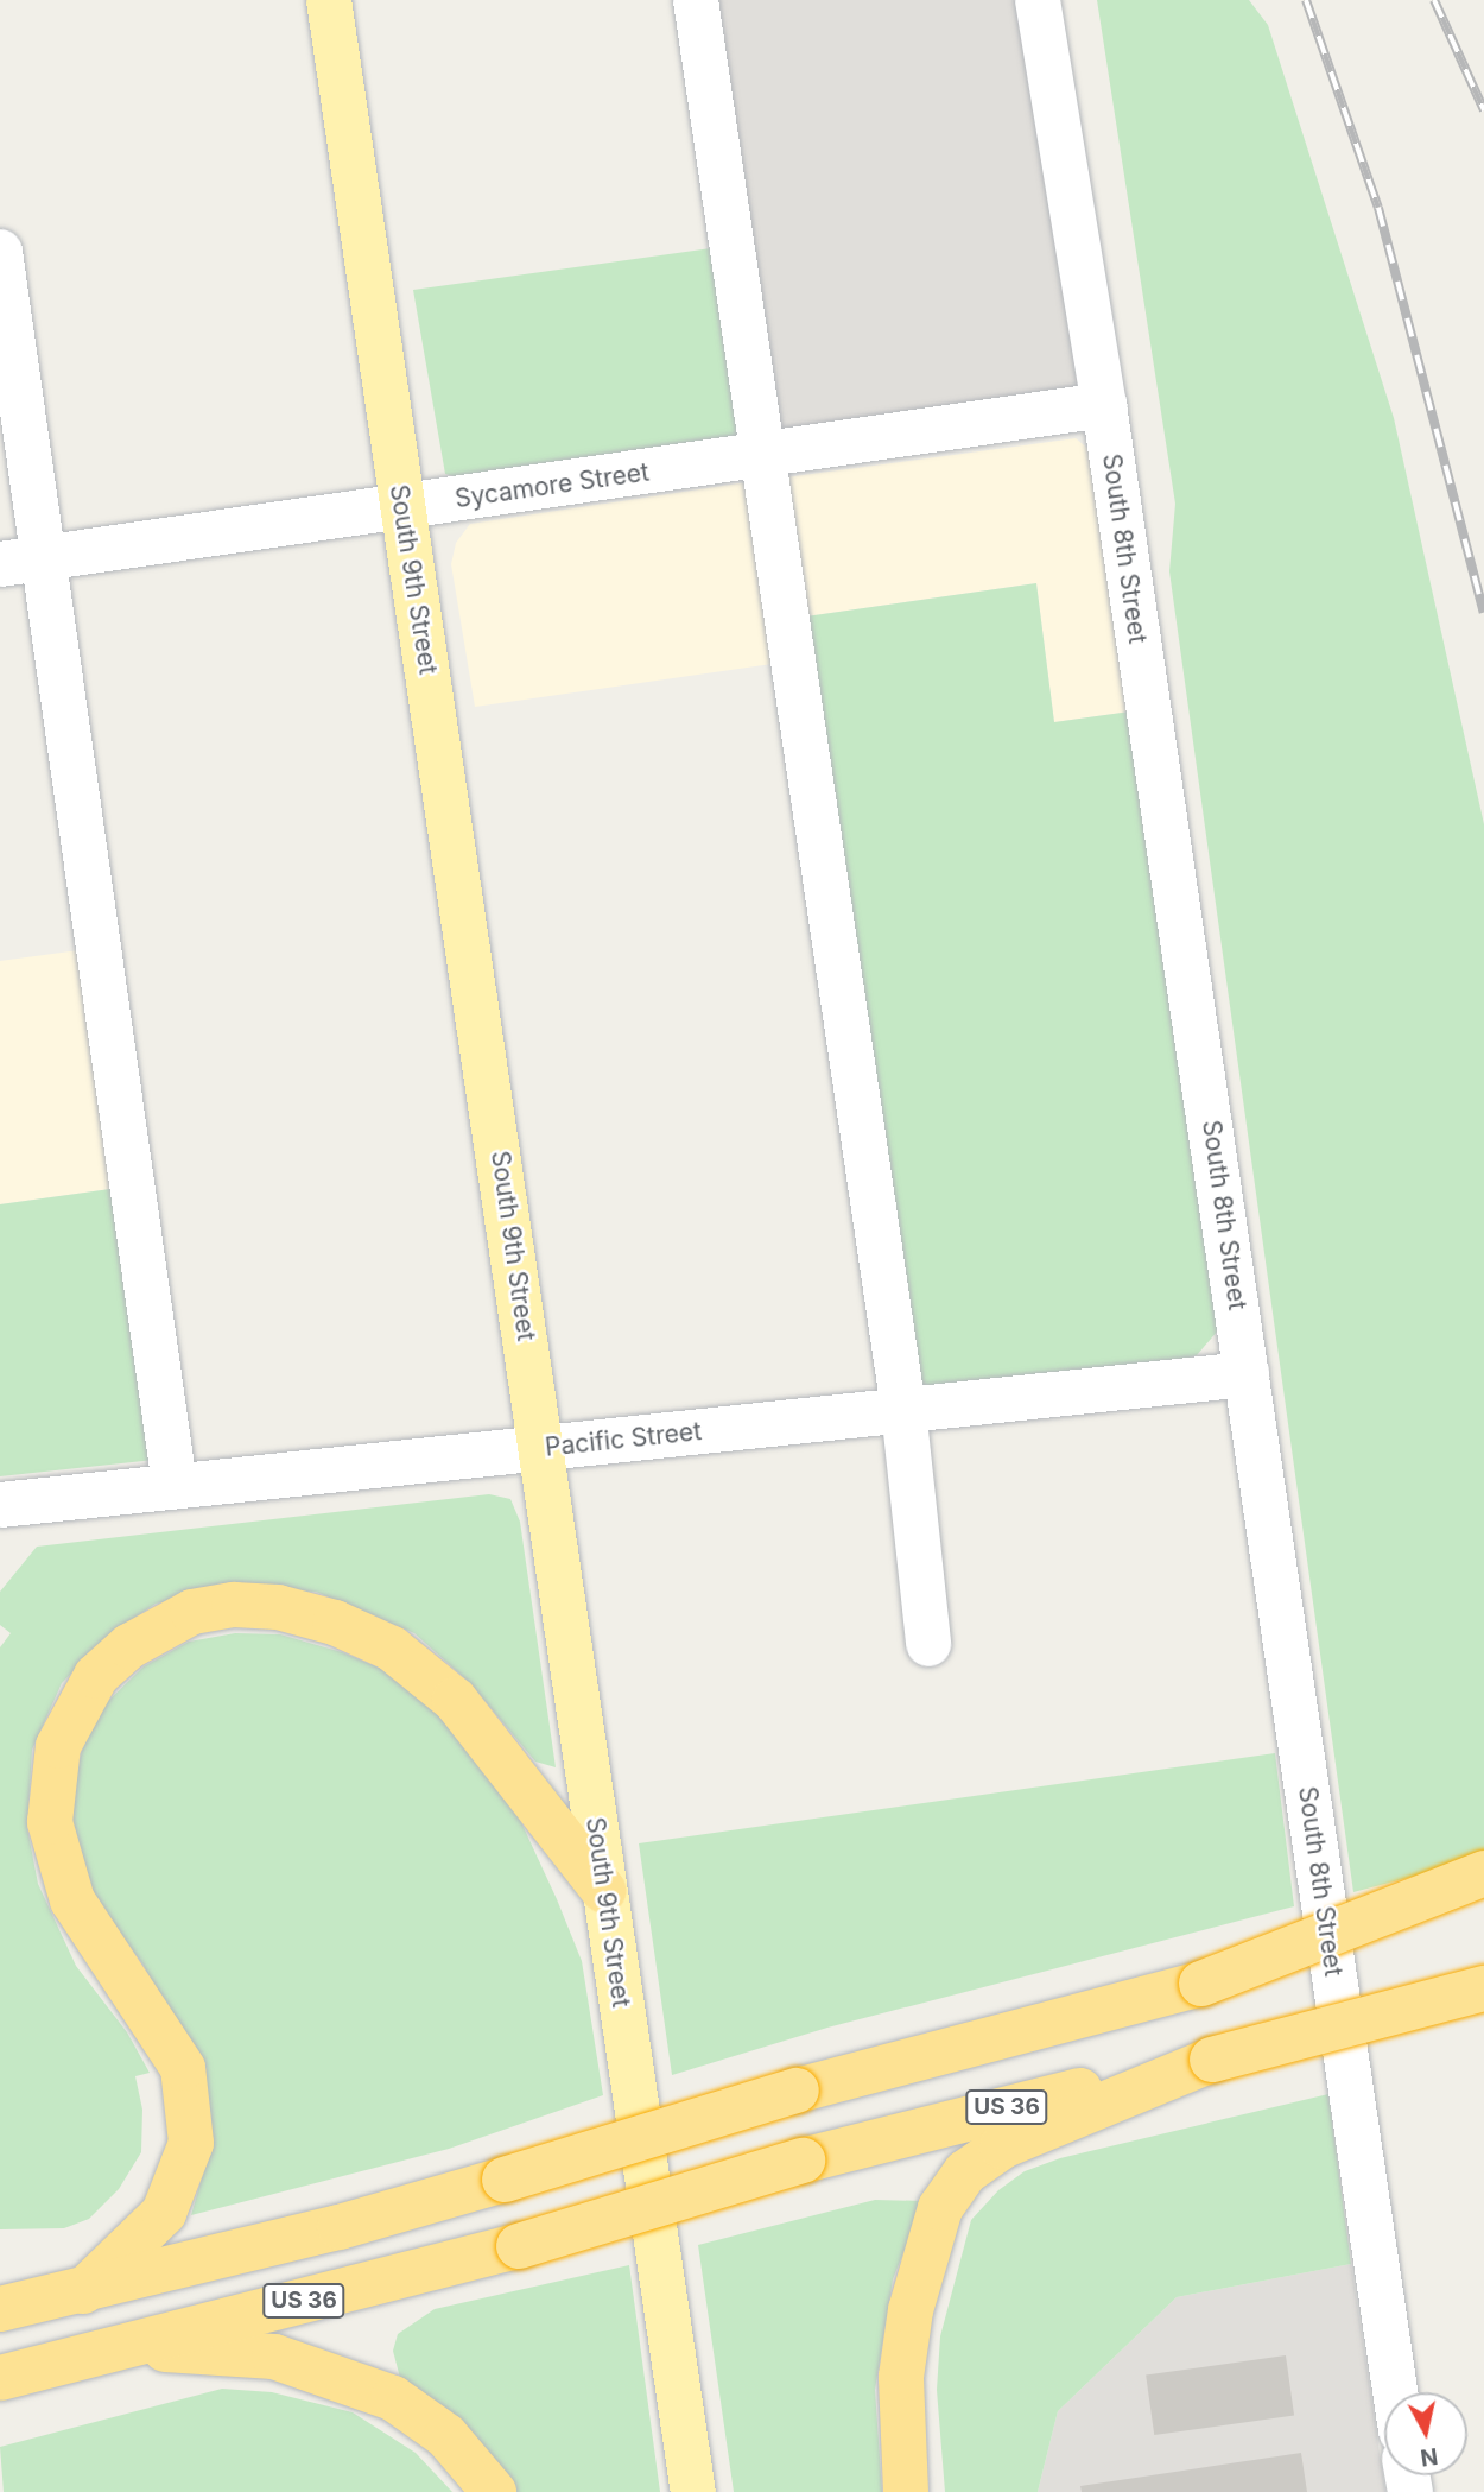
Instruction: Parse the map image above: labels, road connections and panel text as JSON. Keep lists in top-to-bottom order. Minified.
{"streets":{"highway":["US 36"],"main road":["South 9th Street"],"street":["Sycamore Street","South 8th Street","Pacific Street"]},"crossings":[["Sycamore Street","South 8th Street"],["Sycamore Street","South 9th Street"],["South 8th Street","Pacific Street"],["South 9th Street","Pacific Street"]],"north":"bottom"}
